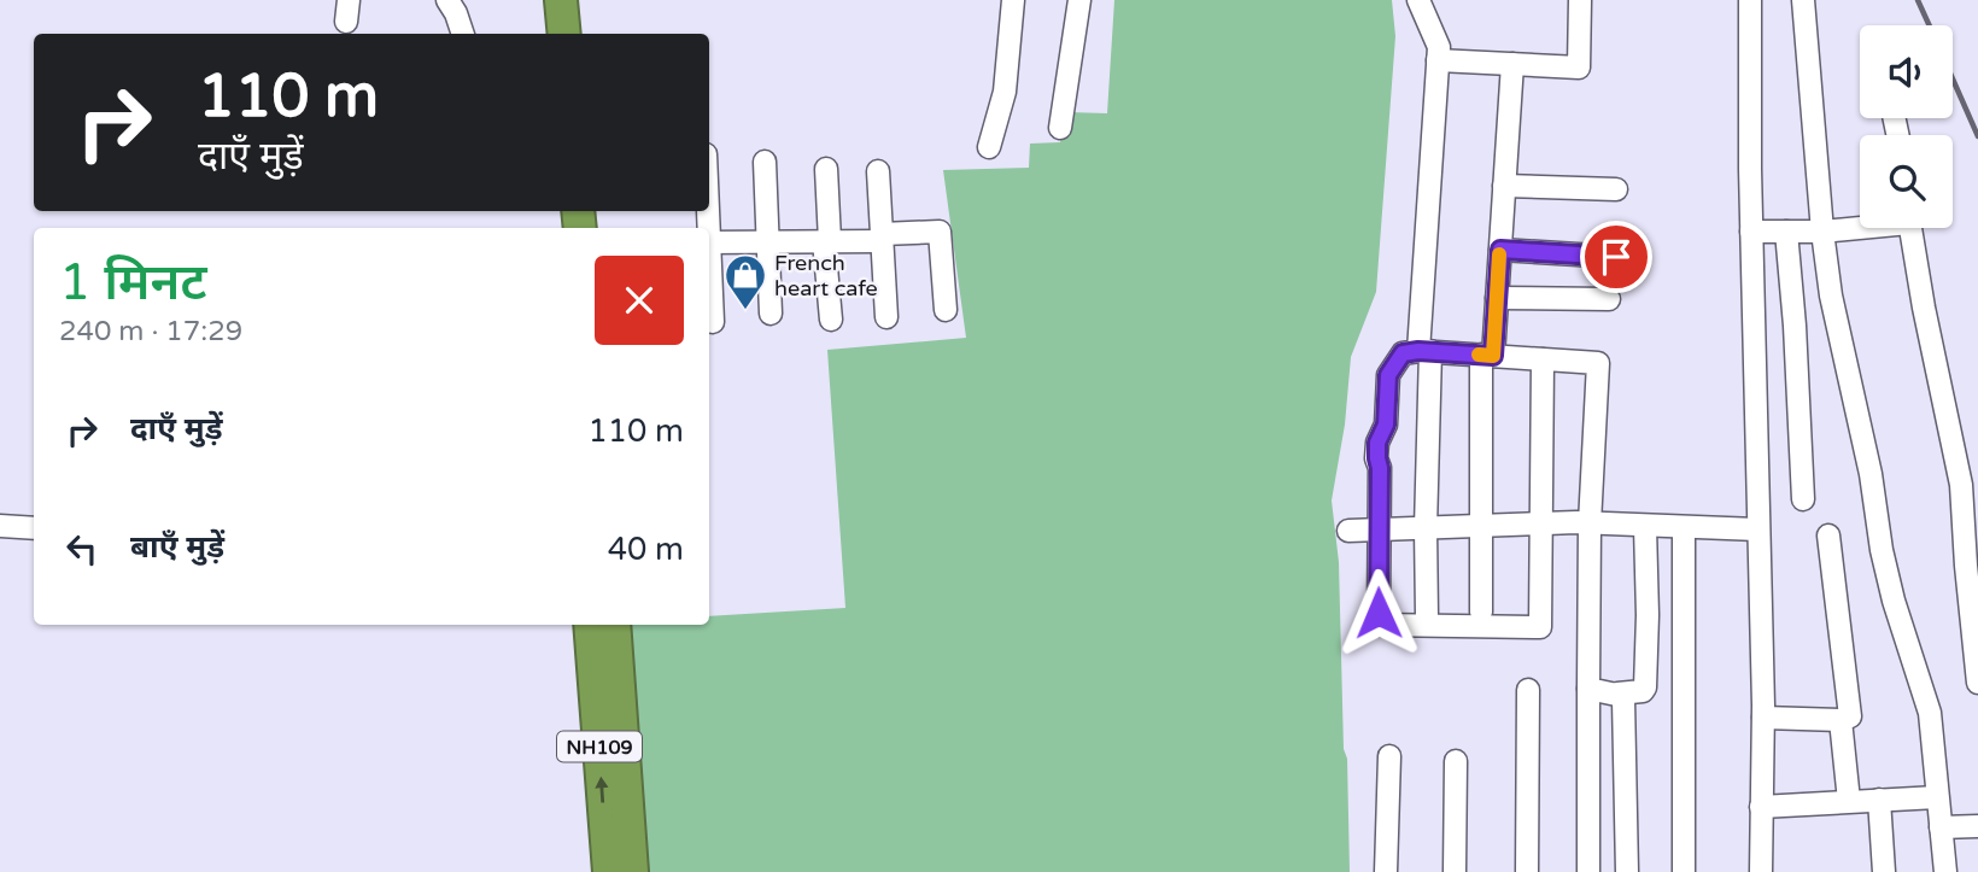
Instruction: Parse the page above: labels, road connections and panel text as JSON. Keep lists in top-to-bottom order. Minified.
{"streets":{"highway":["NH109"]},"places":{"shop":["French heart cafe"]},"page":{"turn":["110 m","दाएँ मुड़ें"],"heading":["1 मिनट","240 m · 17:29"],"list":[{"name":"दाएँ मुड़ें","value":"110 m"},{"name":"बाएँ मुड़ें","value":"40 m"}]}}
